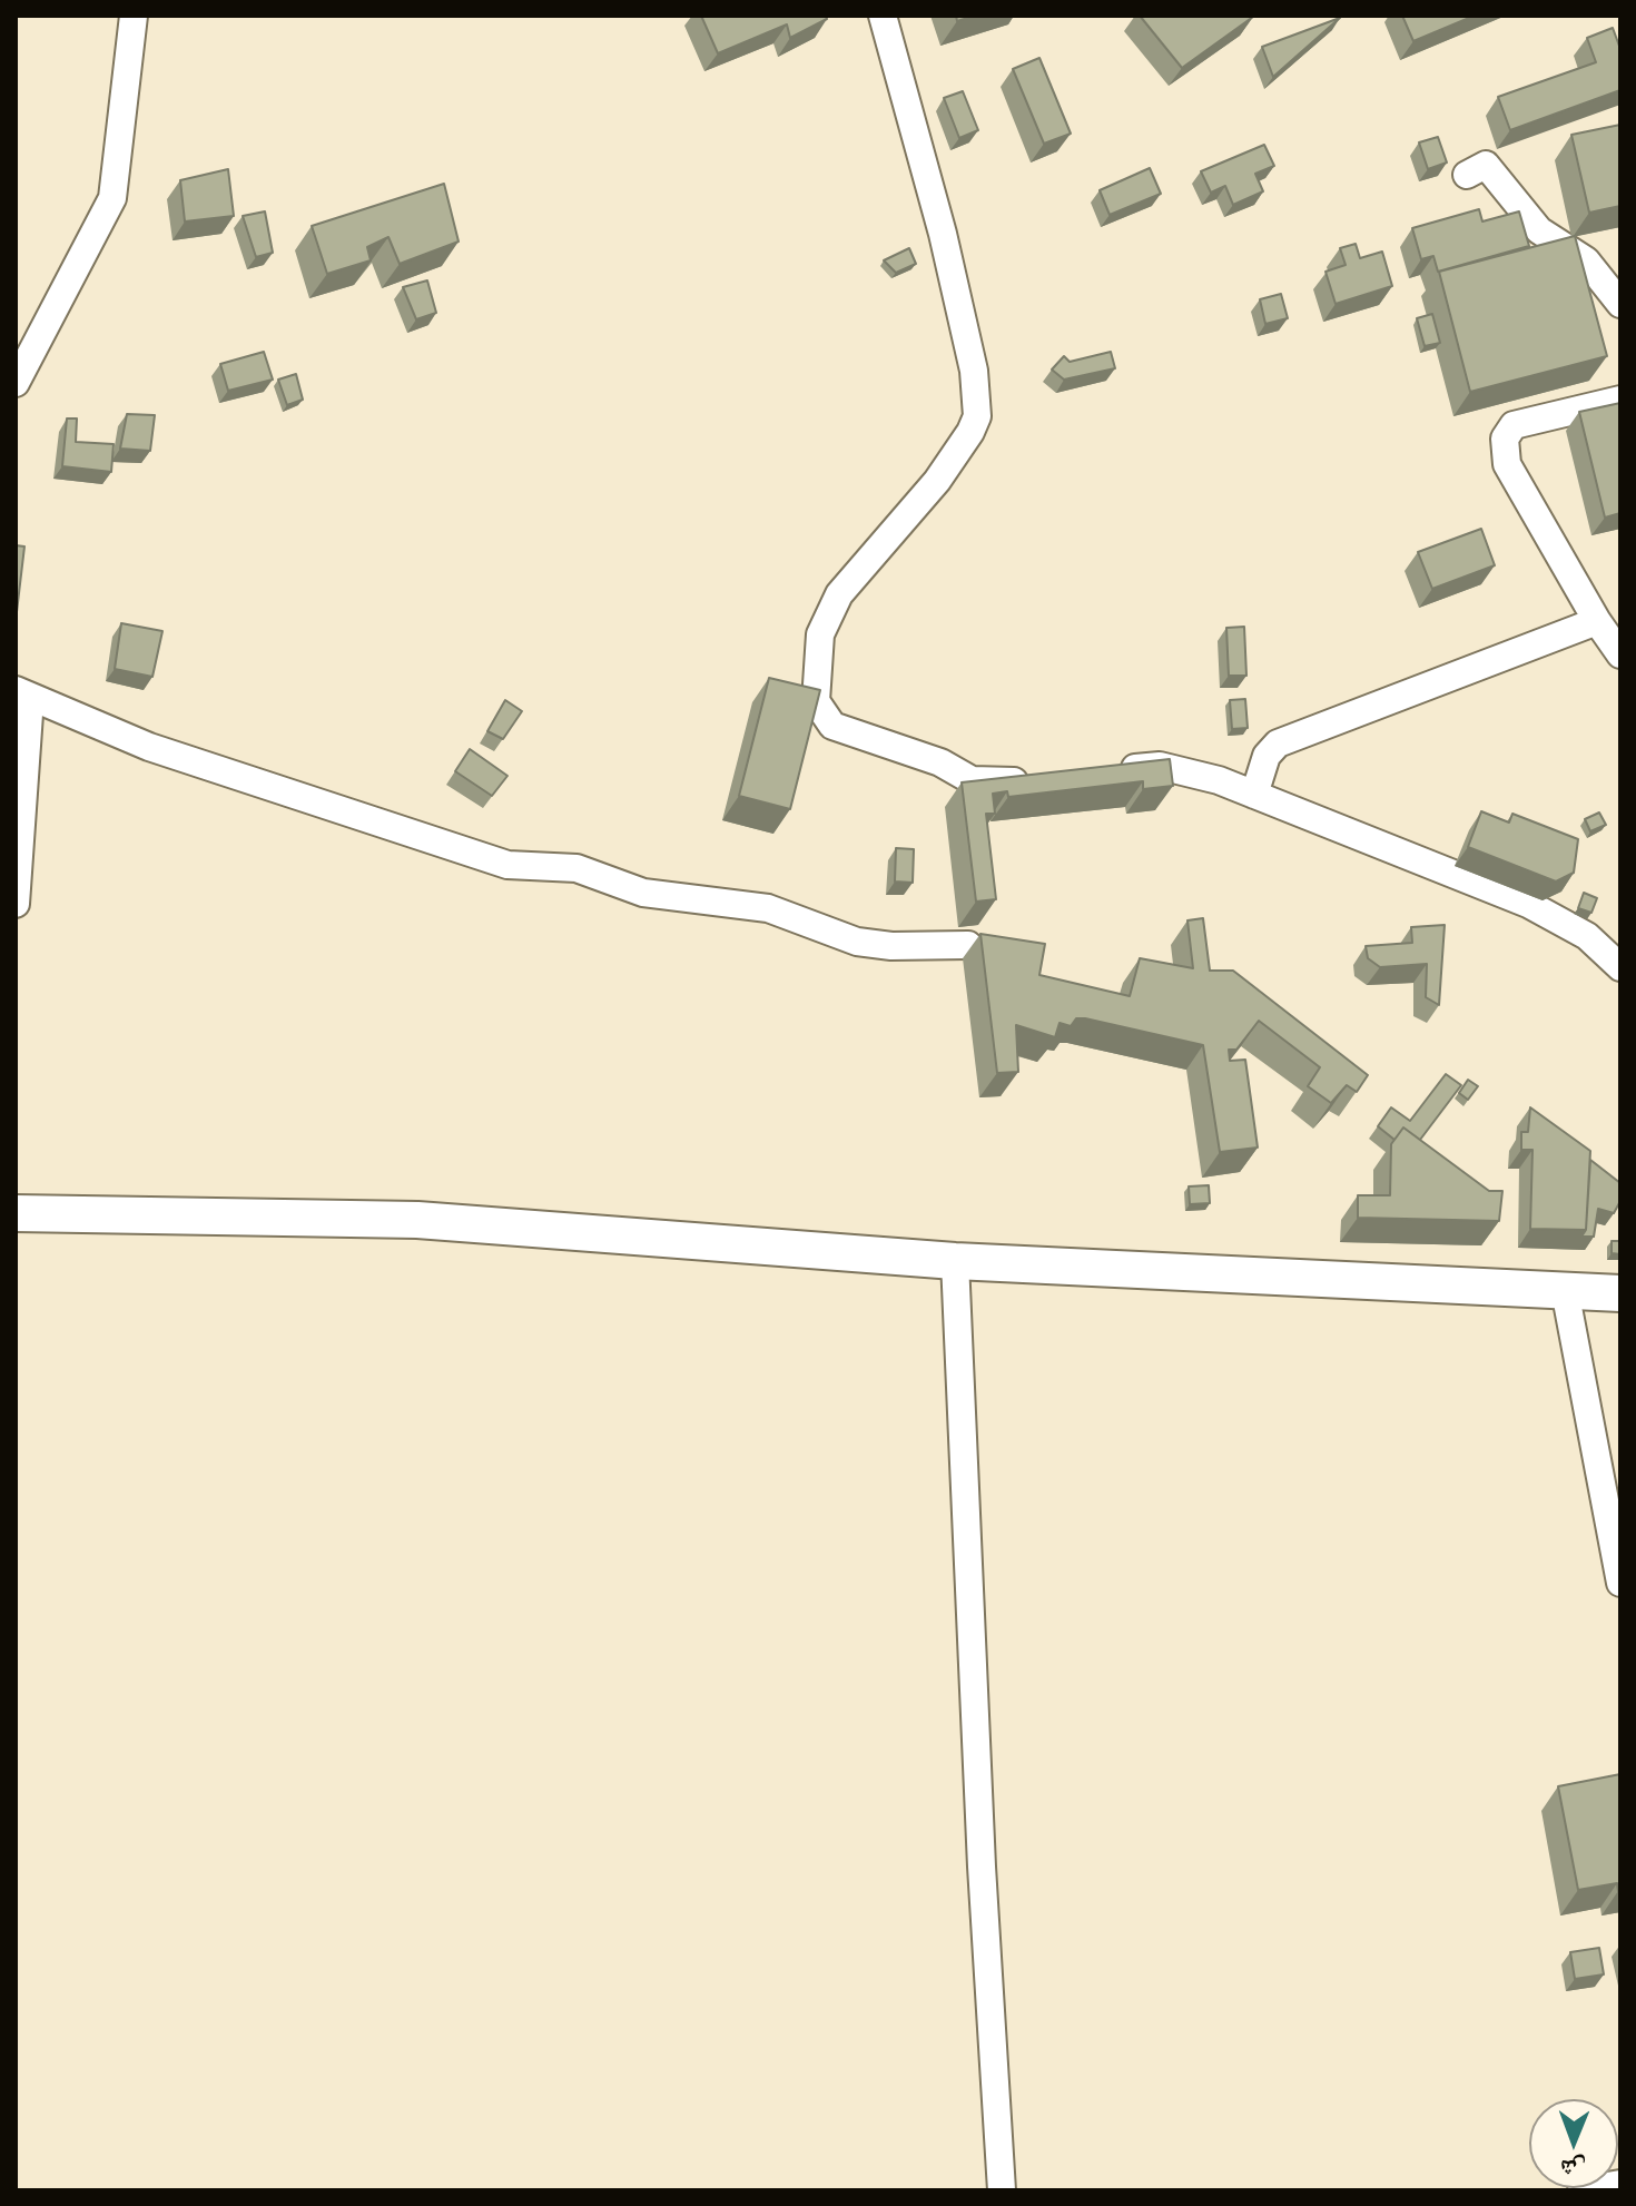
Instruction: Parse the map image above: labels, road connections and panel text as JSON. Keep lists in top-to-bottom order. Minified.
{"north":"bottom"}
